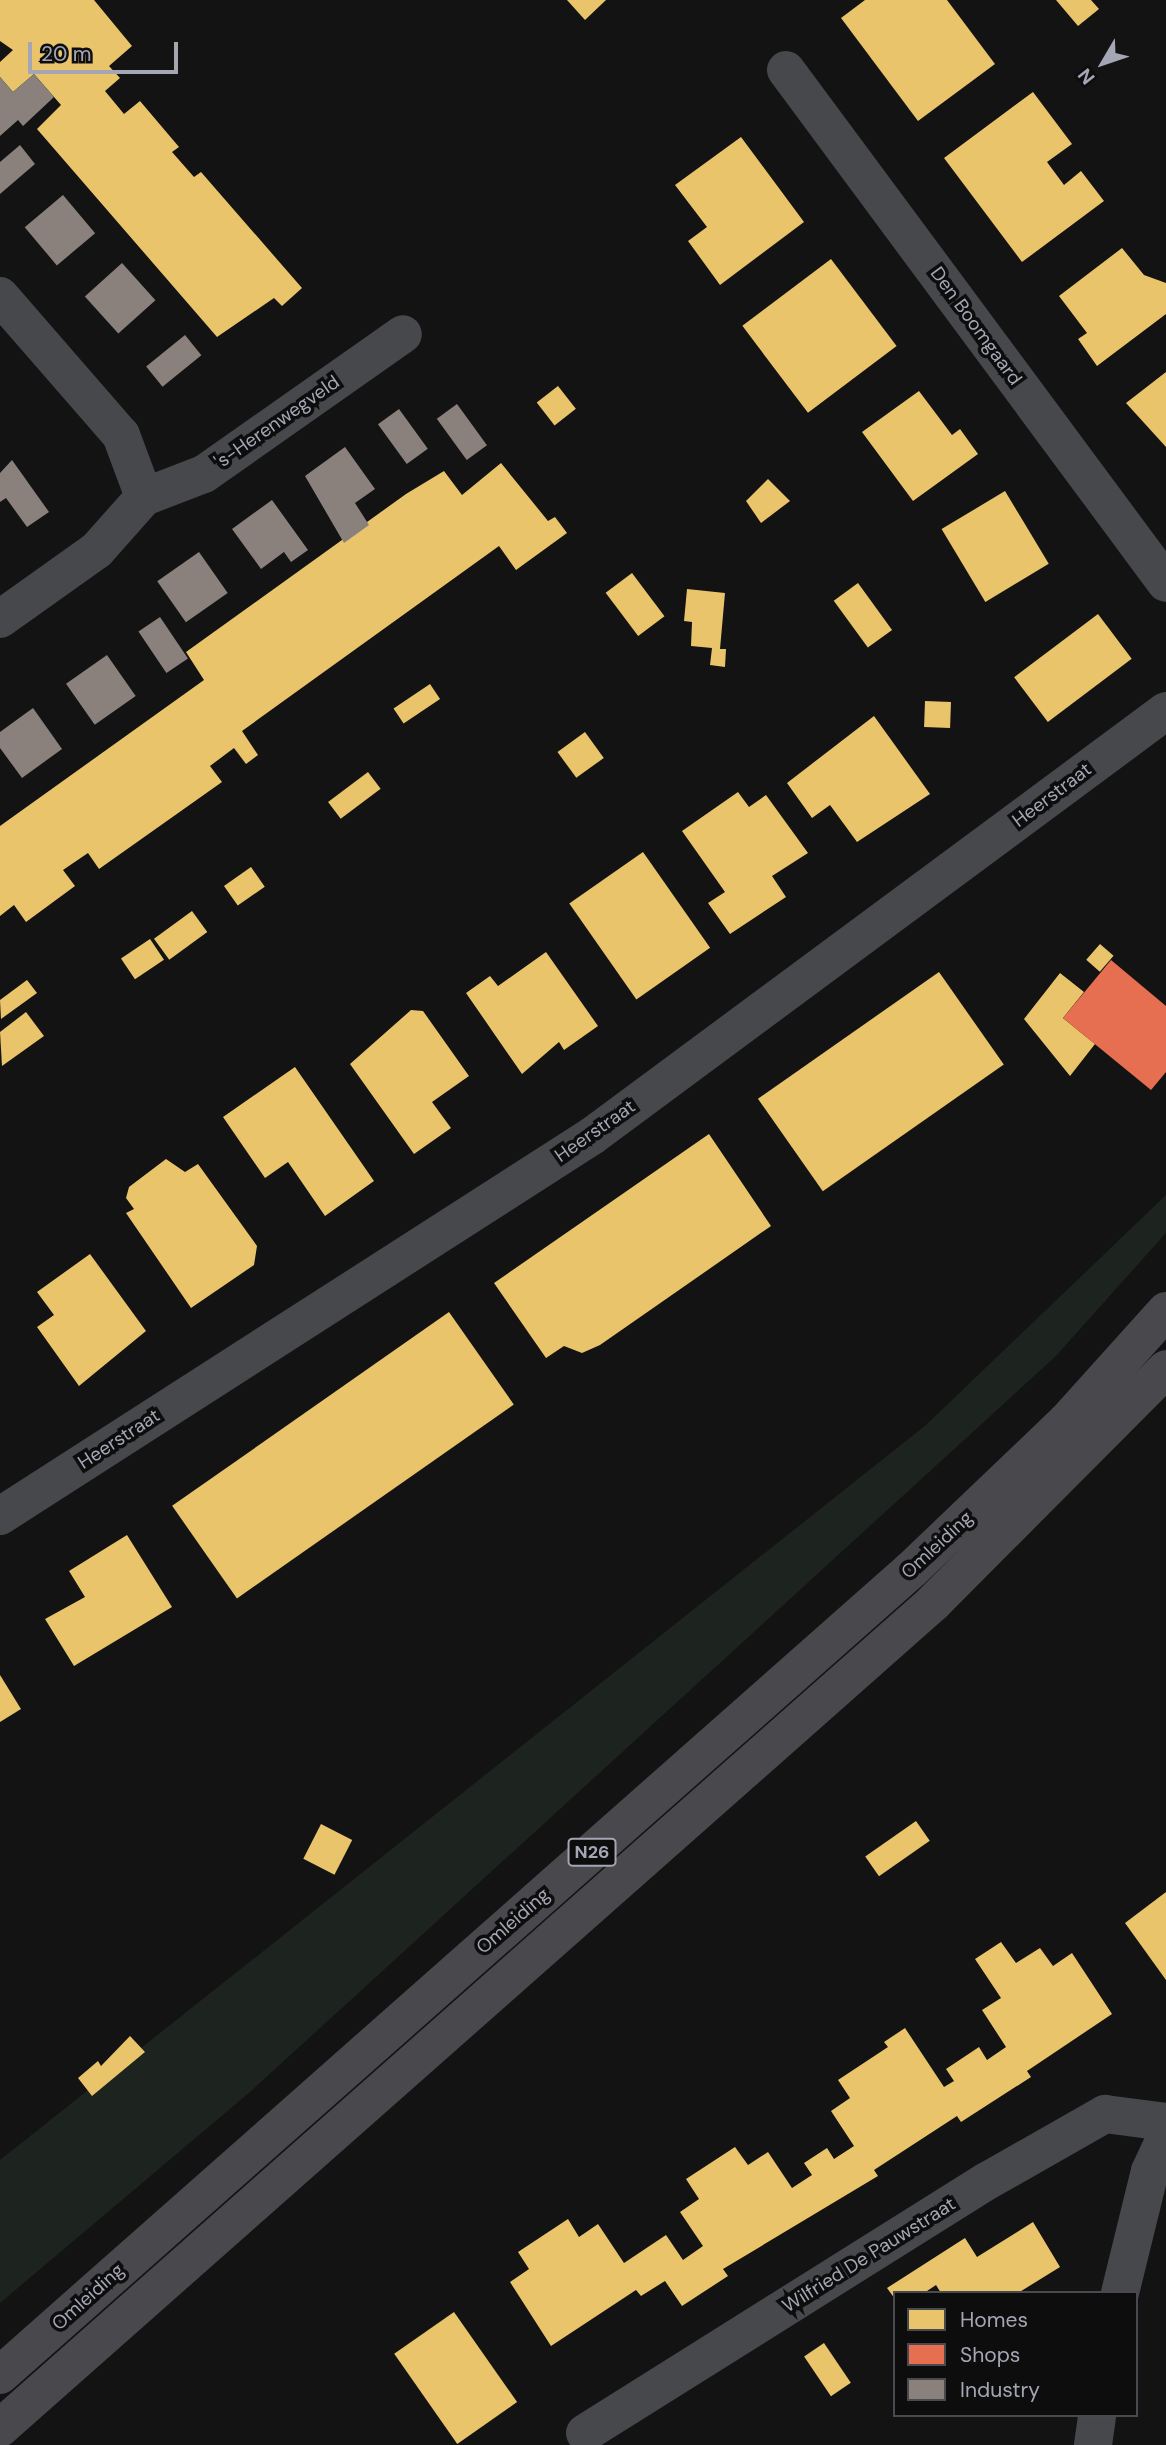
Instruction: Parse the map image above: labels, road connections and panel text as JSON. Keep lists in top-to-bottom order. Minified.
{"streets":{"main road":["Omleiding","N26"],"street":["Den Boomgaard","'s-Herenwegveld","Heerstraat","Wilfried De Pauwstraat"]},"legend":["Homes","Shops","Industry"],"scale_bar":"20 m","north":"bottom left"}
